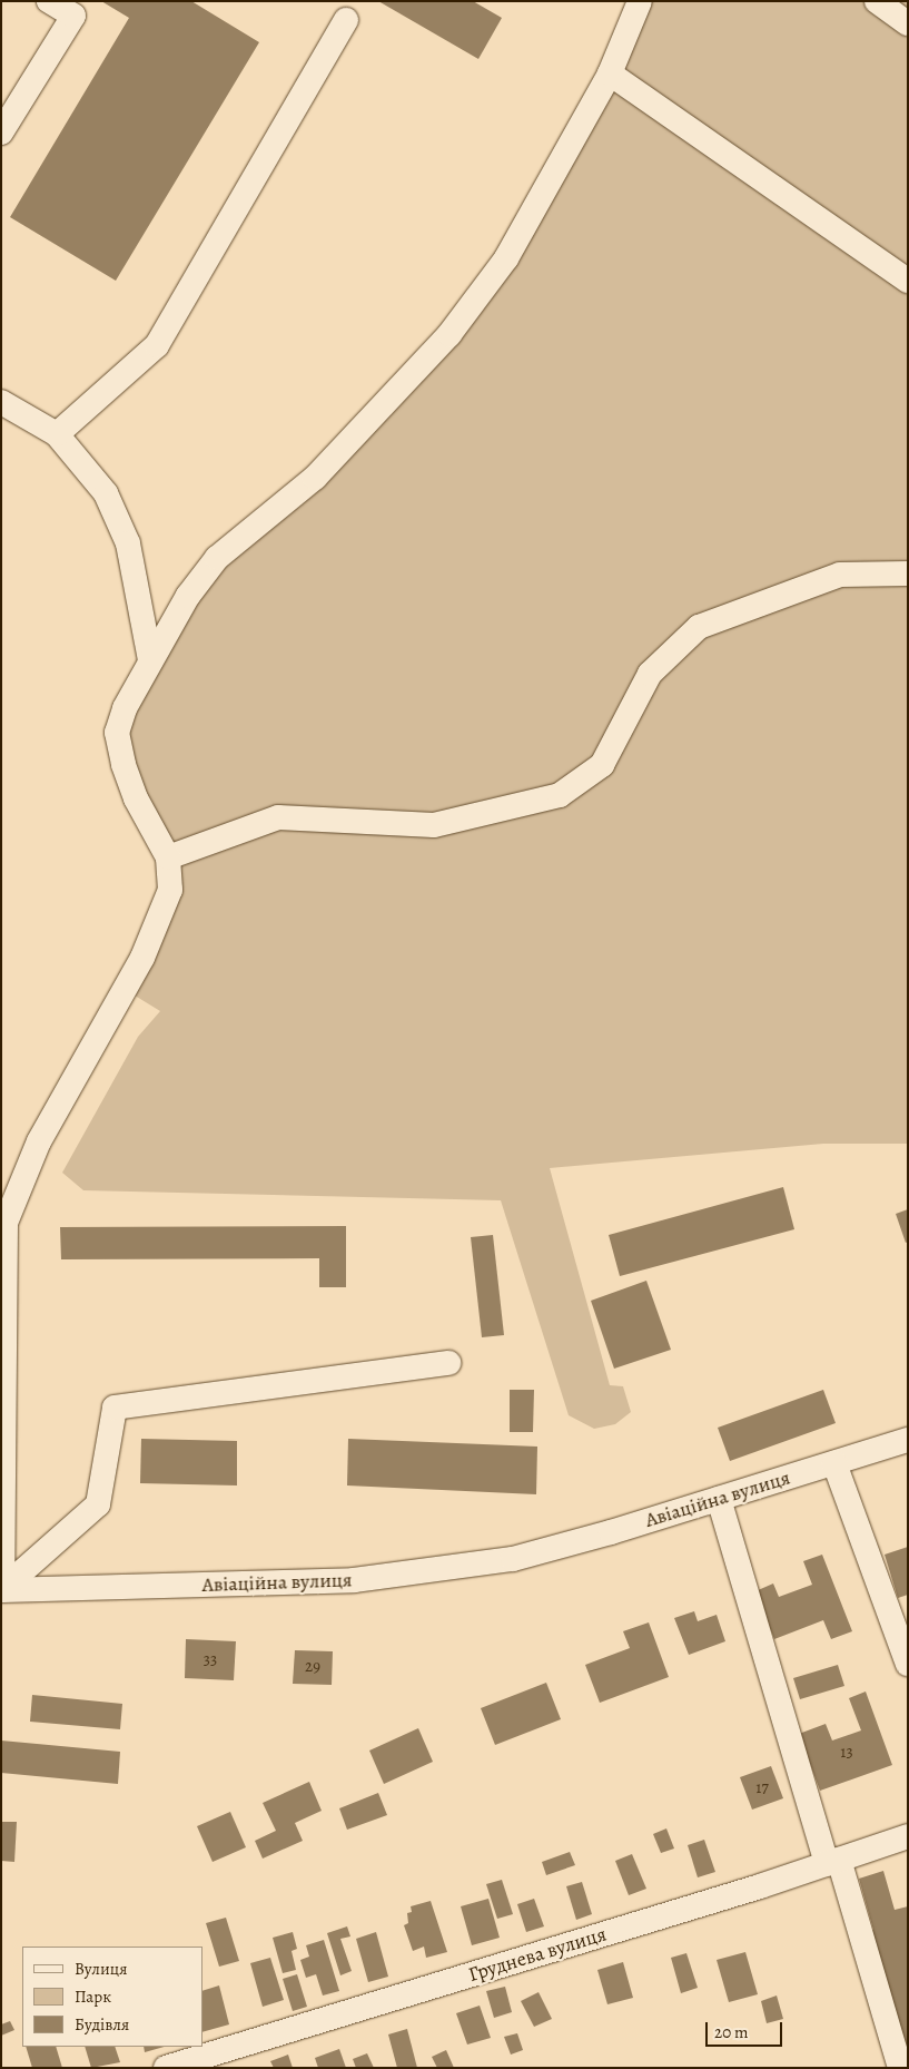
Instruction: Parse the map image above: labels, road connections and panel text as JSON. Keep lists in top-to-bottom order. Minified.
{"streets":{"street":["Авіаційна вулиця","Груднева вулиця"]},"house_numbers":["33","29","13","17"],"legend":["Вулиця","Парк","Будівля"],"scale_bar":"20 m"}
